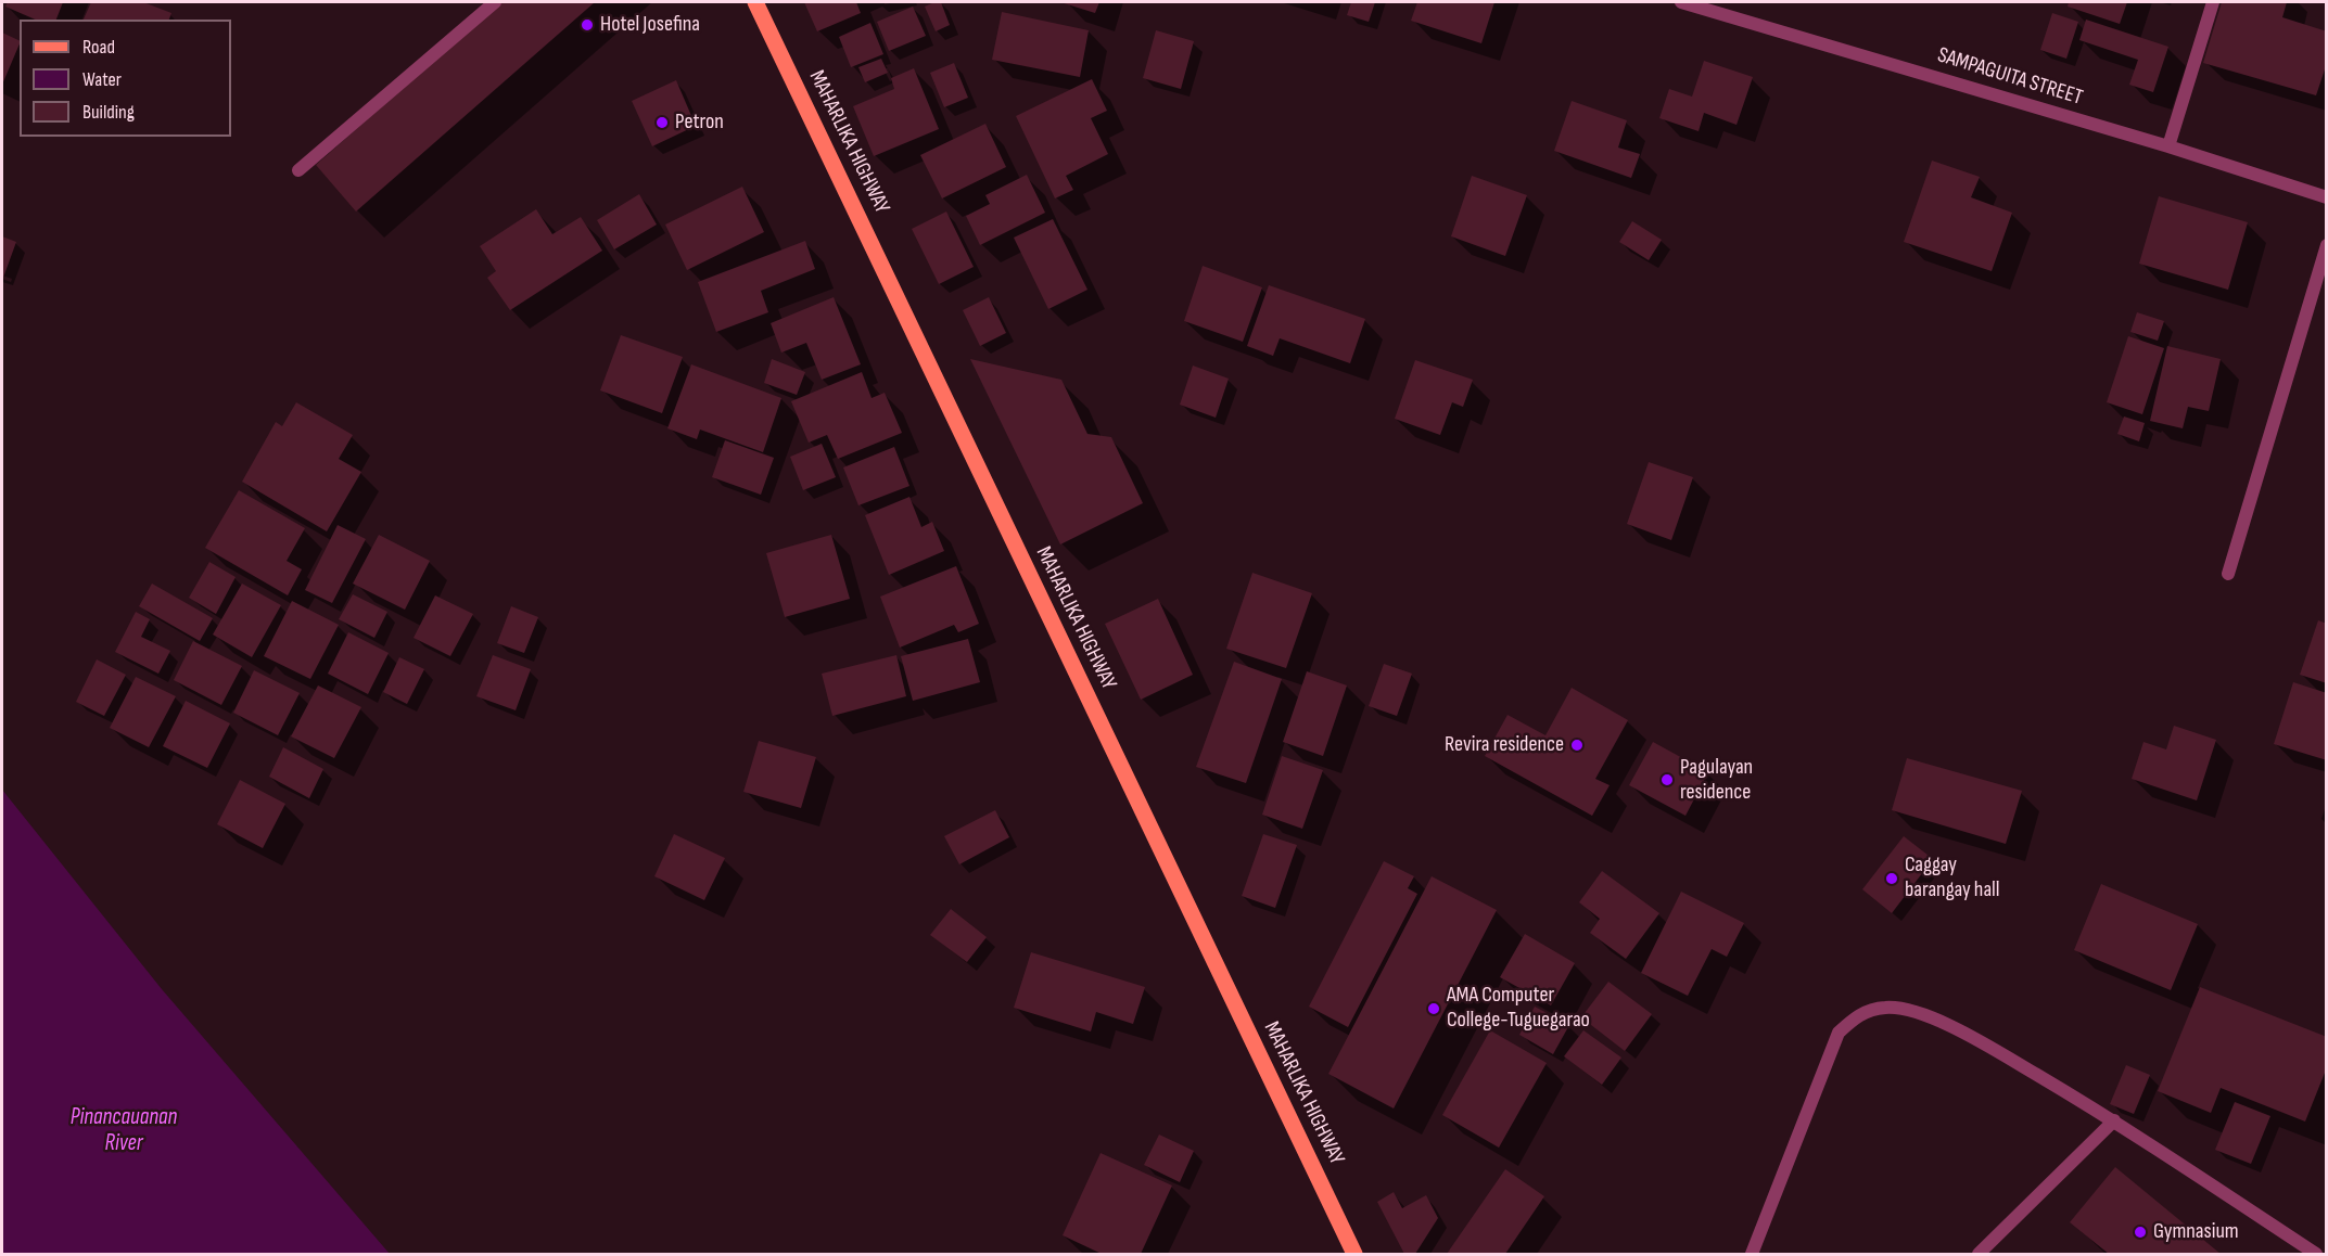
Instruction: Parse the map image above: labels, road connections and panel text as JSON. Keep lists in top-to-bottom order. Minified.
{"streets":{"main road":["MAHARLIKA HIGHWAY"],"street":["SAMPAGUITA STREET"]},"water":["Pinancauanan River"],"places":["Hotel Josefina","Petron","Revira residence","Pagulayan residence","Caggay barangay hall","AMA Computer College-Tuguegarao","Gymnasium"],"legend":["Road","Water","Building"]}
